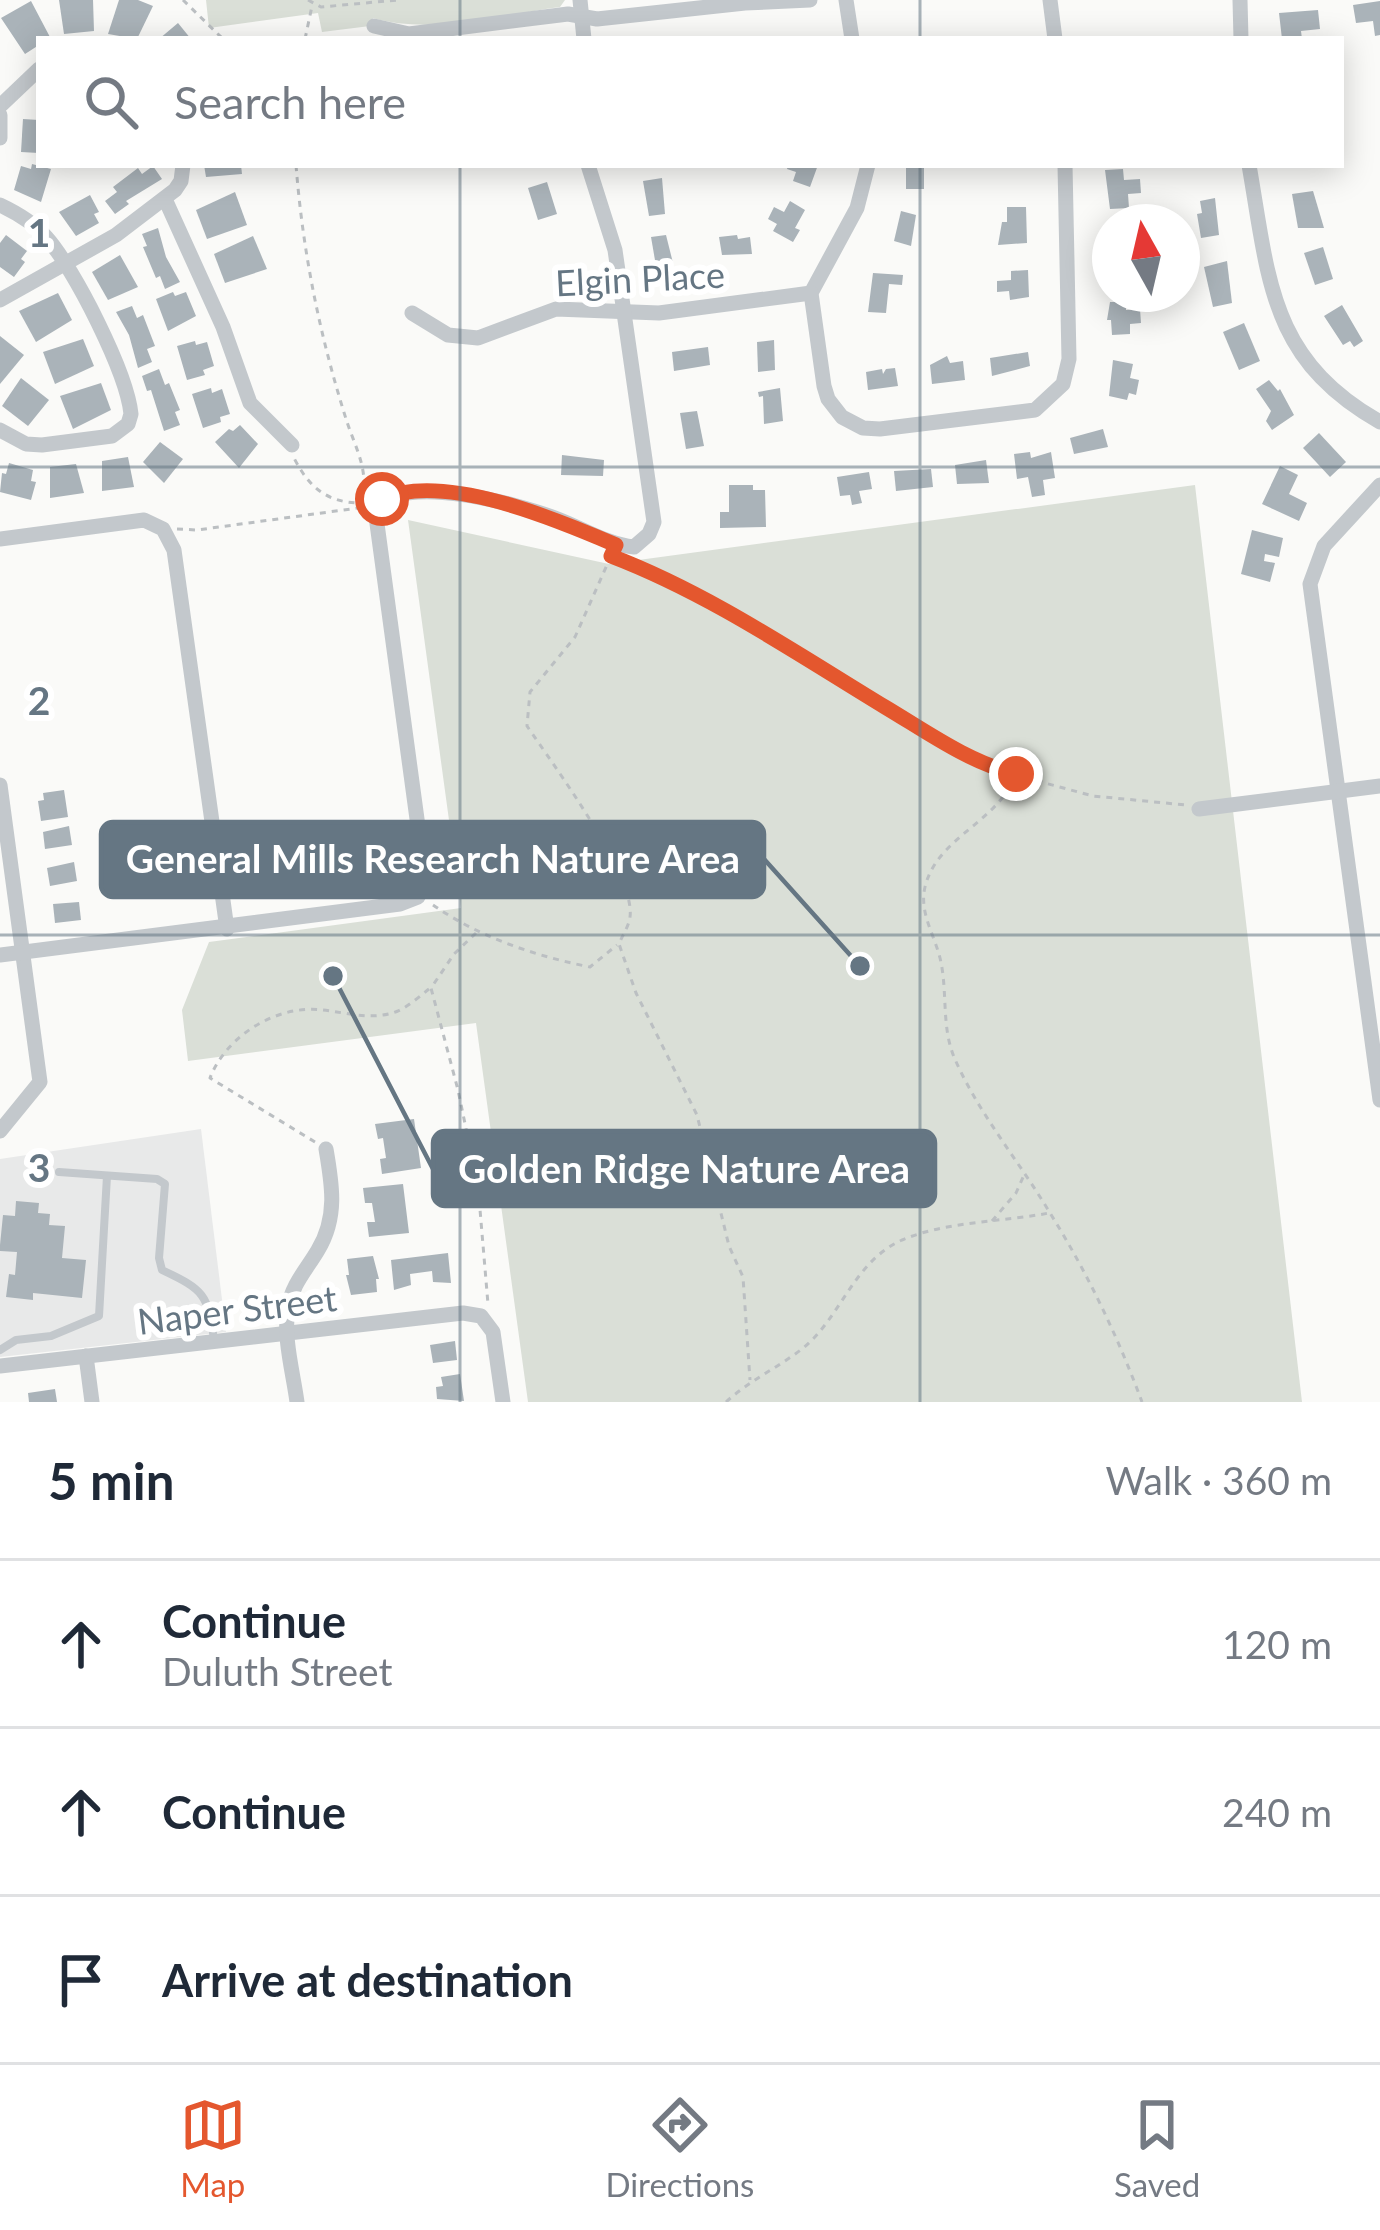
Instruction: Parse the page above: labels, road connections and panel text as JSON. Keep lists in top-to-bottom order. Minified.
{"streets":{"street":["Elgin Place","Naper Street"]},"places":["General Mills Research Nature Area","Golden Ridge Nature Area"],"north":"top","page":{"search":"Search here","heading":["5 min","Walk · 360 m"],"list":[["Continue","Duluth Street","120 m"],["Continue","240 m"],"Arrive at destination"],"nav":["Map","Directions","Saved"]},"grid":{"rows":["1","2","3"]}}
